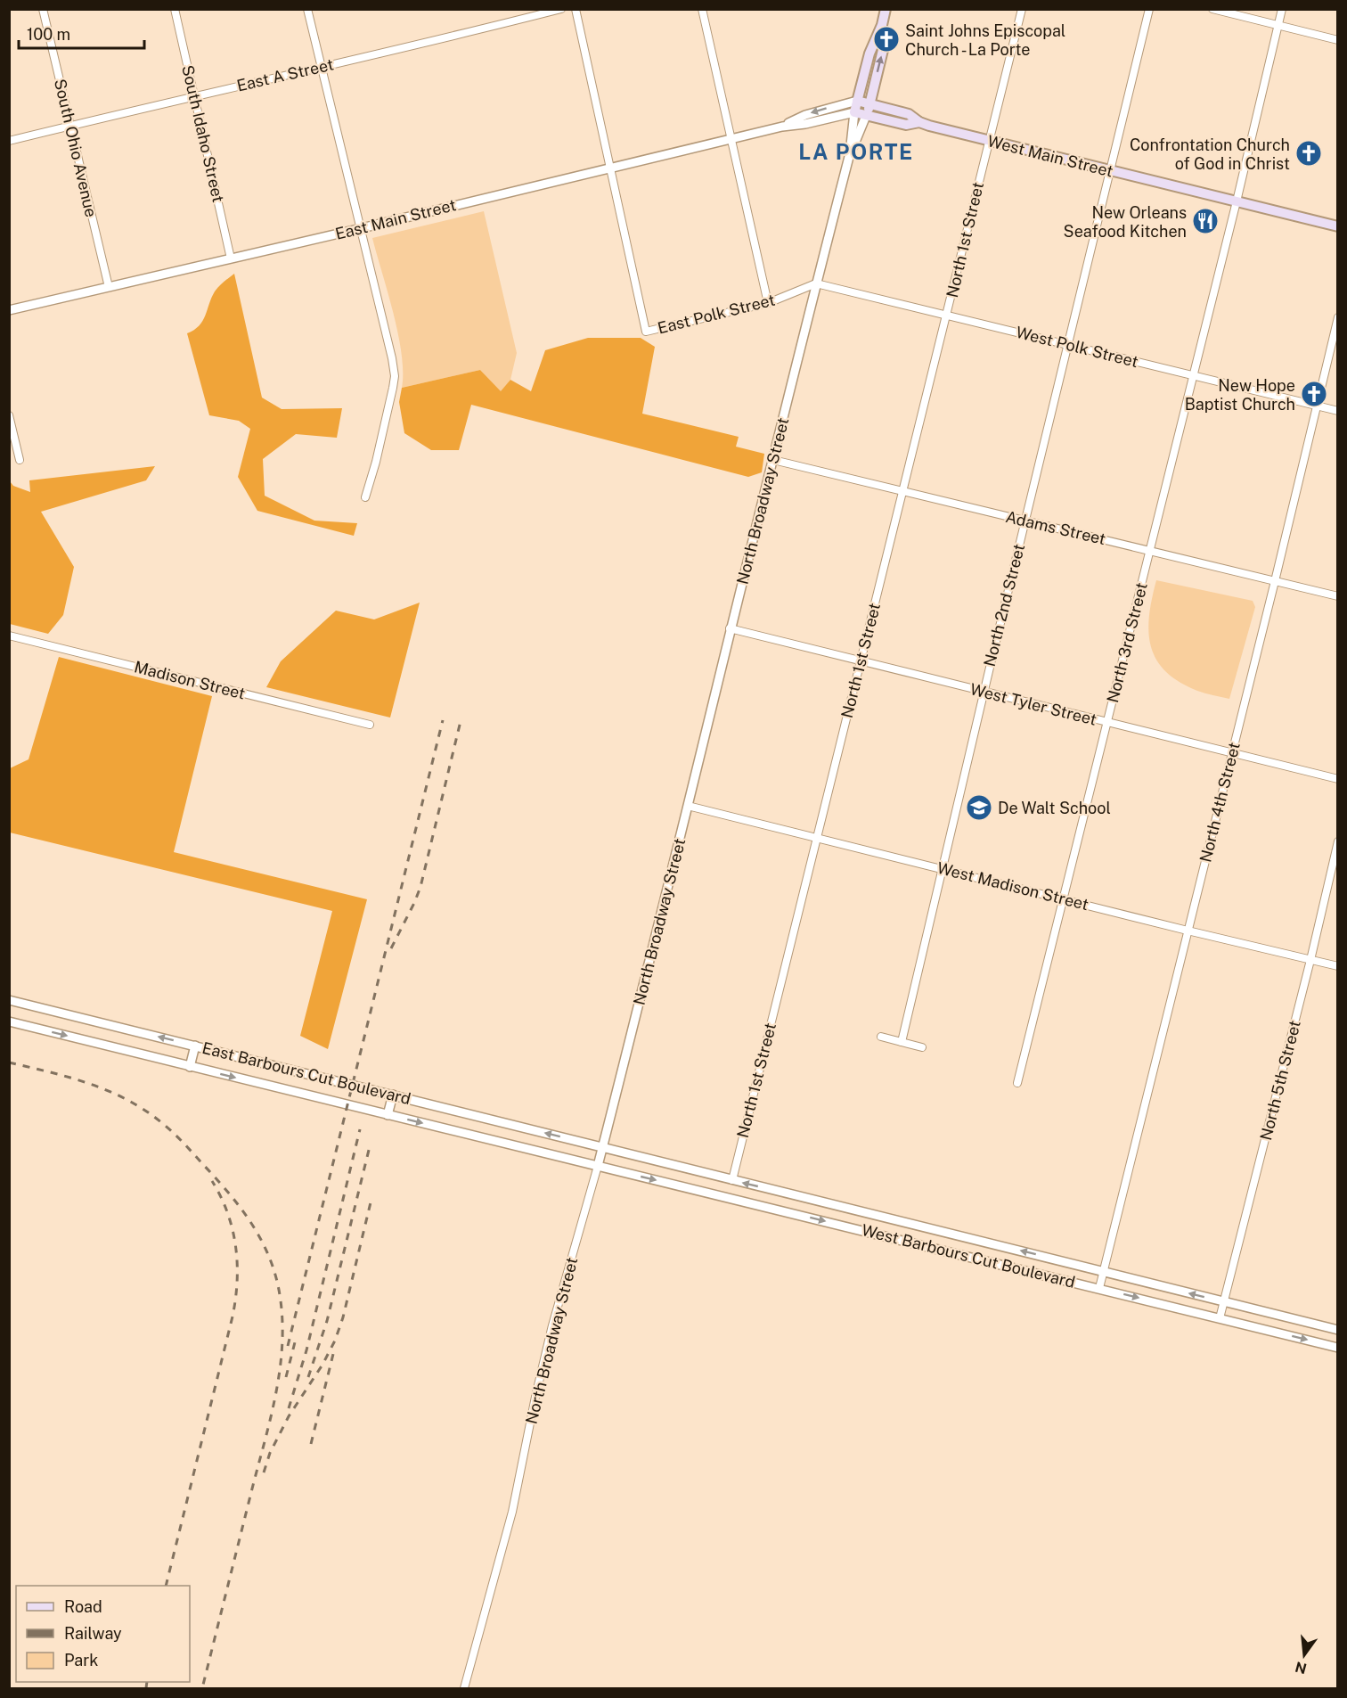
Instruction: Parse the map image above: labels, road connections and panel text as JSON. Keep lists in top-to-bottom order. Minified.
{"streets":{"main road":["West Main Street"],"street":["East A Street","South Idaho Street","South Ohio Avenue","East Main Street","North 1st Street","East Polk Street","West Polk Street","North Broadway Street","Adams Street","North 2nd Street","North 3rd Street","Madison Street","West Tyler Street","North 4th Street","West Madison Street","East Barbours Cut Boulevard","North 5th Street","West Barbours Cut Boulevard"]},"crossings":[["East A Street","South Idaho Street"],["East A Street","South Ohio Avenue"],["South Idaho Street","East Main Street"],["South Ohio Avenue","East Main Street"],["West Main Street","East Main Street"],["West Main Street","North 1st Street"],["West Main Street","North Broadway Street"],["West Main Street","North 2nd Street"],["West Main Street","North 3rd Street"],["East Main Street","East Polk Street"],["East Main Street","North Broadway Street"],["North 1st Street","West Polk Street"],["North 1st Street","Adams Street"],["North 1st Street","West Tyler Street"],["North 1st Street","West Madison Street"],["North 1st Street","West Barbours Cut Boulevard"],["East Polk Street","West Polk Street"],["East Polk Street","North Broadway Street"],["West Polk Street","North Broadway Street"],["West Polk Street","North 2nd Street"],["West Polk Street","North 3rd Street"],["West Polk Street","North 4th Street"],["North Broadway Street","Adams Street"],["North Broadway Street","West Tyler Street"],["North Broadway Street","West Madison Street"],["North Broadway Street","East Barbours Cut Boulevard"],["North Broadway Street","West Barbours Cut Boulevard"],["Adams Street","North 2nd Street"],["Adams Street","North 3rd Street"],["Adams Street","North 4th Street"],["North 2nd Street","West Tyler Street"],["North 2nd Street","West Madison Street"],["North 3rd Street","West Tyler Street"],["North 3rd Street","West Madison Street"],["West Tyler Street","North 4th Street"],["North 4th Street","West Madison Street"],["North 4th Street","West Barbours Cut Boulevard"],["West Madison Street","North 5th Street"],["East Barbours Cut Boulevard","West Barbours Cut Boulevard"],["North 5th Street","West Barbours Cut Boulevard"]],"districts":["LA PORTE"],"places":{"church":["Saint Johns Episcopal Church - La Porte","Confrontation Church of God in Christ","New Hope Baptist Church"],"restaurant":["New Orleans Seafood Kitchen"],"school or university":["De Walt School"]},"legend":["Road","Railway","Park"],"scale_bar":"100 m","north":"bottom"}
